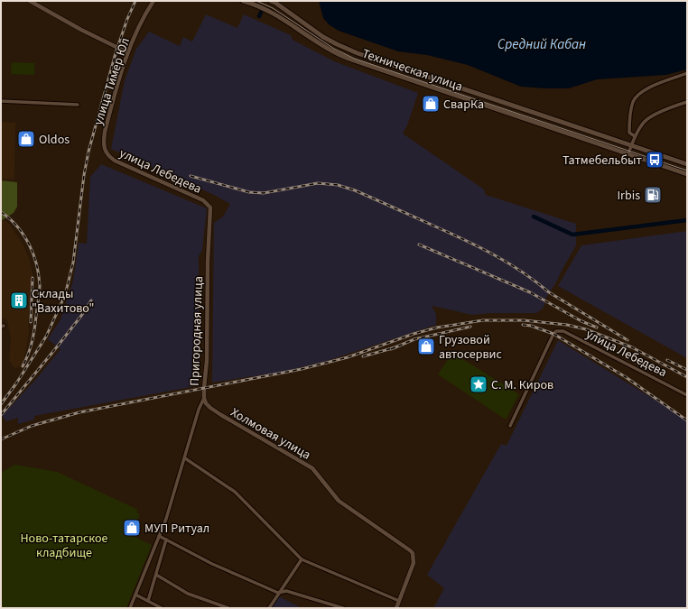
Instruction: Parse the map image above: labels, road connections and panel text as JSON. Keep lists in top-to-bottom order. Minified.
{"streets":{"main road":["Техническая улица"],"street":["улица Тимер Юл","улица Лебедева","Пригородная улица","Холмовая улица"]},"crossings":[["улица Тимер Юл","улица Лебедева"],["улица Лебедева","Пригородная улица"],["Пригородная улица","Холмовая улица"]],"water":["Средний Кабан"],"parks":["Ново-татарское кладбище"],"places":{"shop":["СварКа","Oldos","Грузовой автосервис","МУП Ритуал"],"bus stop":["Татмебельбыт"],"fuel station":["Irbis"],"building":["Склады \"Вахитово\""],"place":["С. М. Киров"]}}
